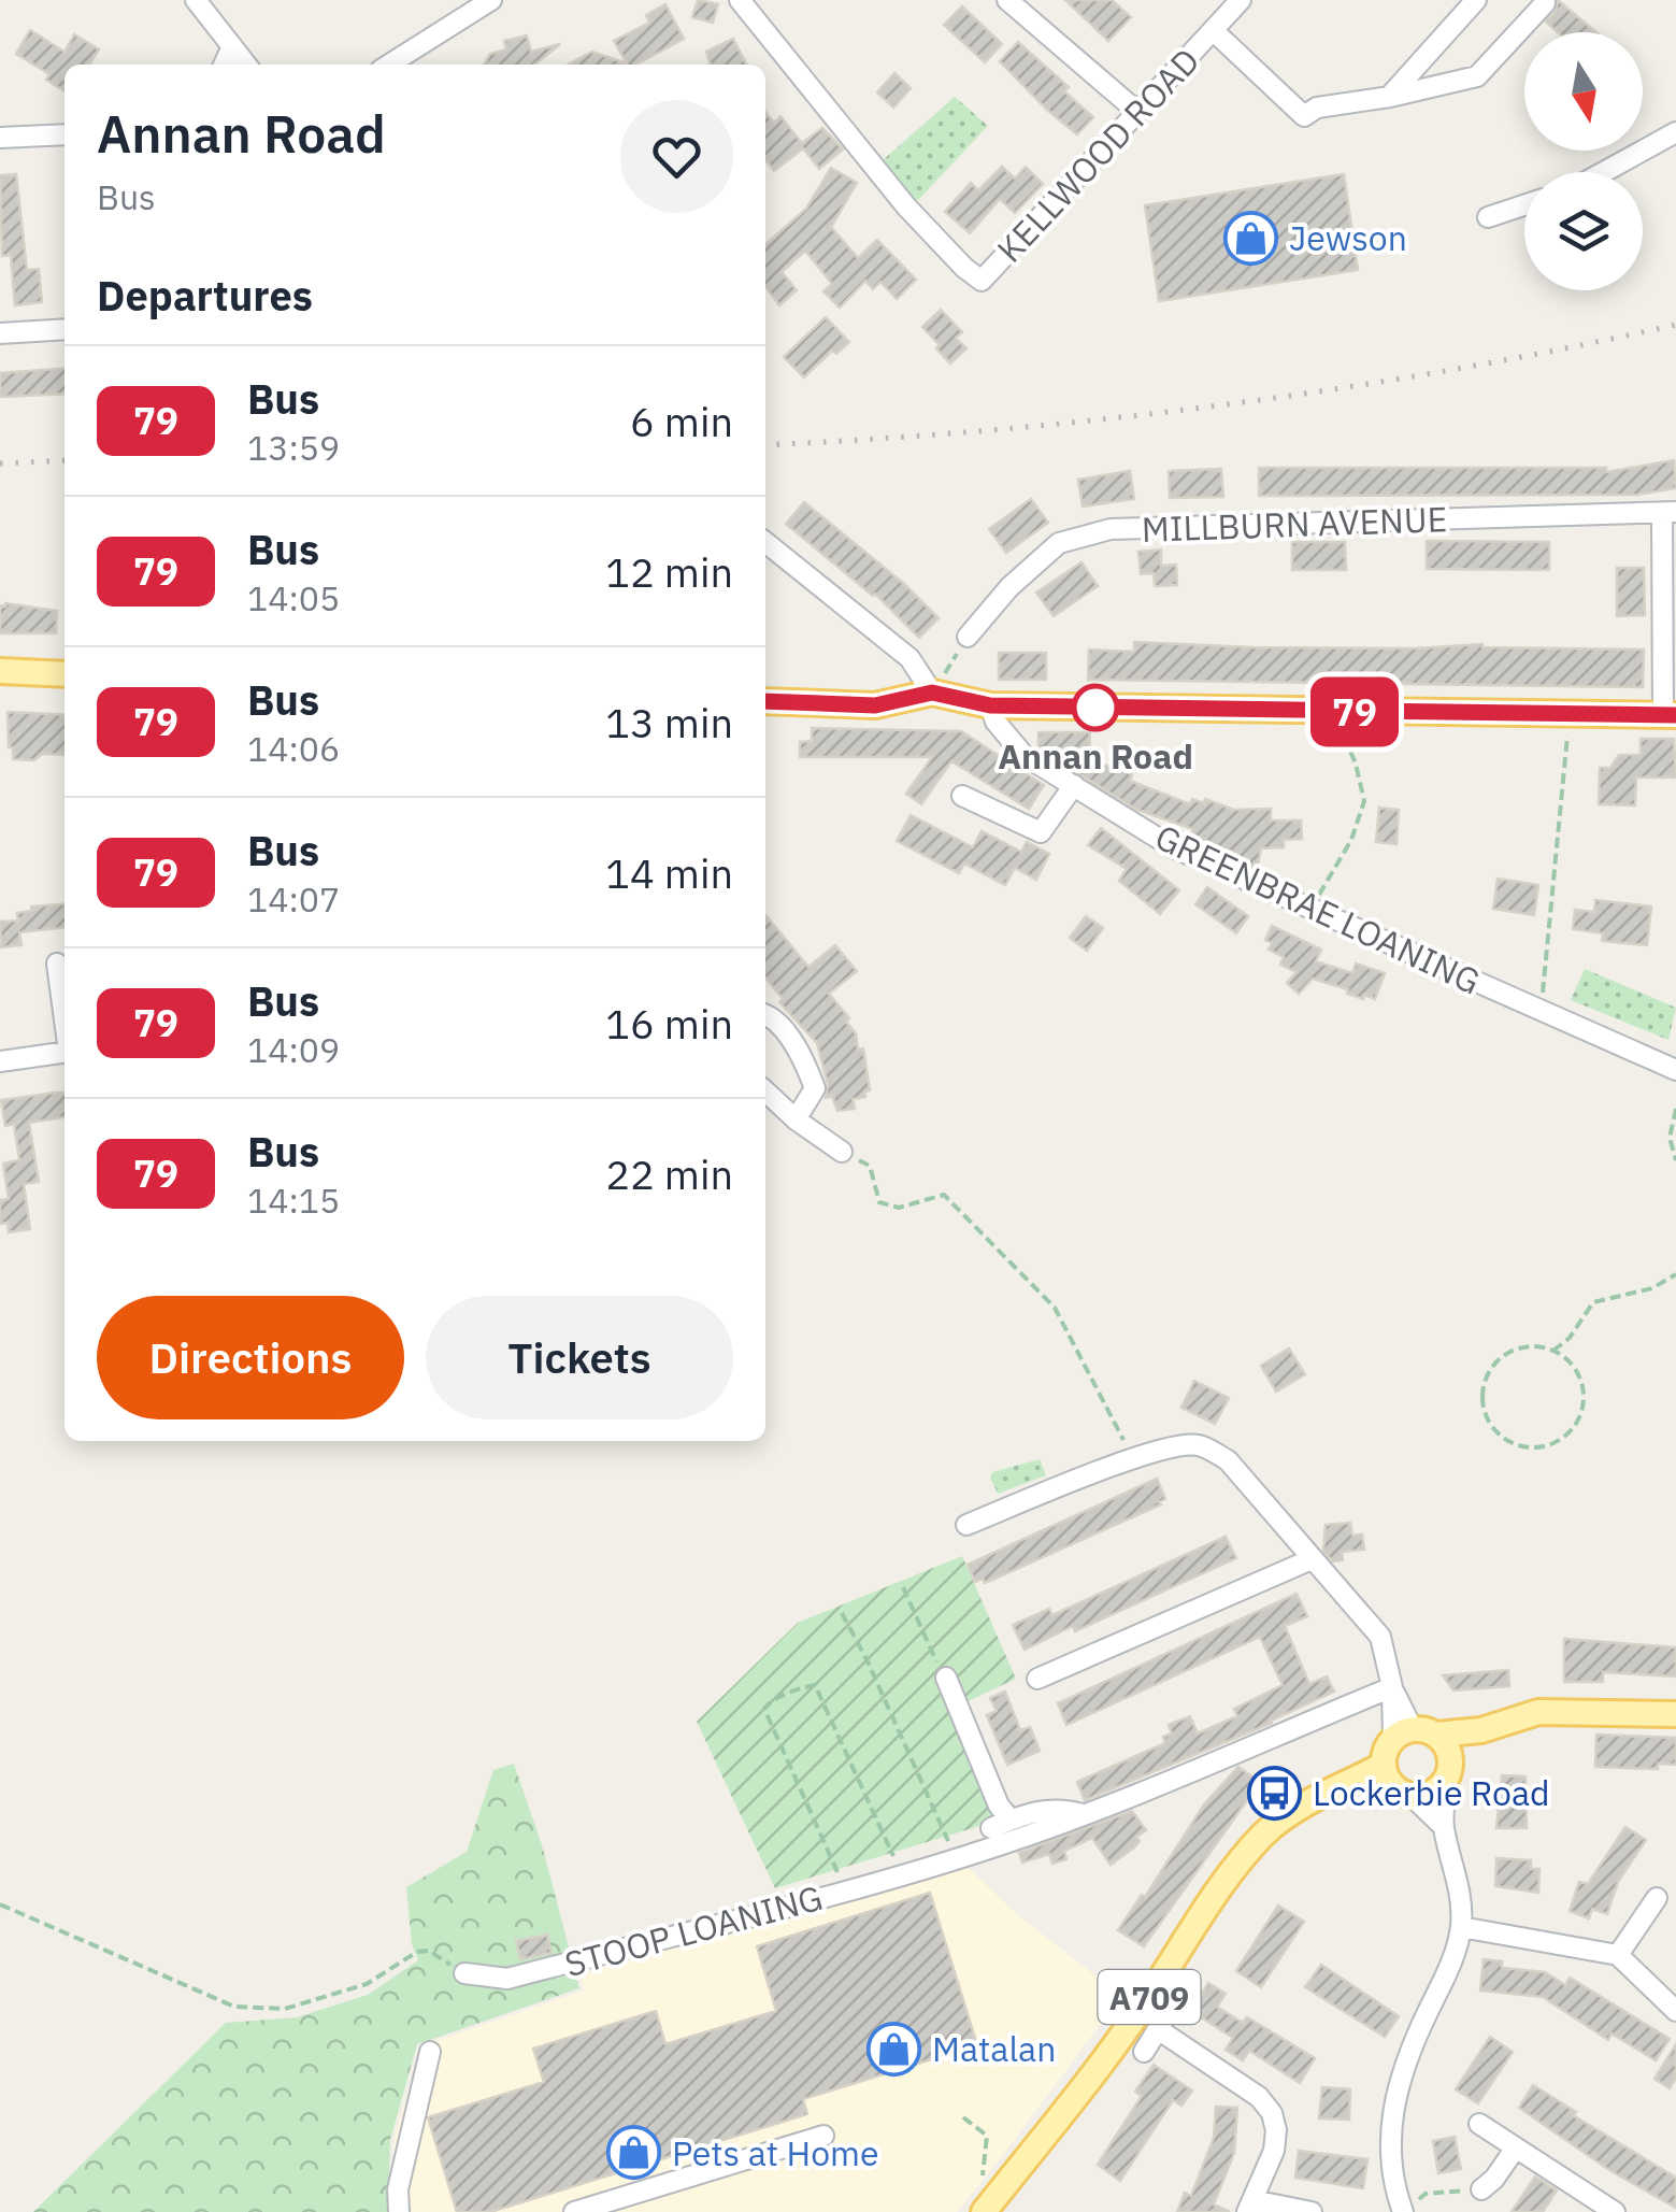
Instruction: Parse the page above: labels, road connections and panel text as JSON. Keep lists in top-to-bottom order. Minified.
{"streets":{"main road":["A709"],"street":["KELLWOOD ROAD","MILLBURN AVENUE","GREENBRAE LOANING","STOOP LOANING"]},"places":{"shop":["Jewson","Matalan","Pets at Home"],"other":["Annan Road"],"bus stop":["Lockerbie Road"]},"lines":["bus line 79"],"north":"bottom","page":{"on_map":"79","heading":[["Annan Road","Bus"],"Departures"],"list":[{"mark":"79","name":"Bus","note":"13:59","value":"6 min"},{"mark":"79","name":"Bus","note":"14:05","value":"12 min"},{"mark":"79","name":"Bus","note":"14:06","value":"13 min"},{"mark":"79","name":"Bus","note":"14:07","value":"14 min"},{"mark":"79","name":"Bus","note":"14:09","value":"16 min"},{"mark":"79","name":"Bus","note":"14:15","value":"22 min"}],"buttons":["Directions","Tickets"]}}
